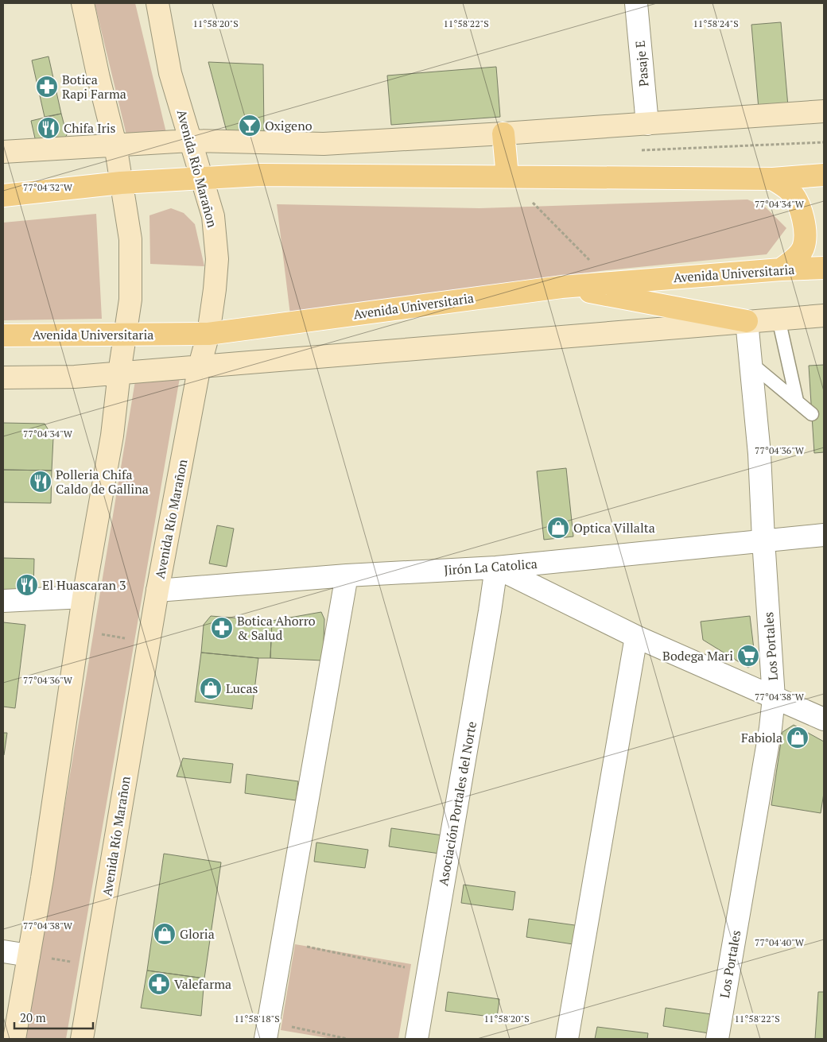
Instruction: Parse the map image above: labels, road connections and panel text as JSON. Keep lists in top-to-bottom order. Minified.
{"streets":{"main road":["Avenida Río Marañon","Avenida Universitaria"],"street":["Pasaje E","Jirón La Catolica","Los Portales","Asociación Portales del Norte"]},"crossings":[["Avenida Río Marañon","Avenida Universitaria"],["Avenida Río Marañon","Jirón La Catolica"],["Jirón La Catolica","Los Portales"],["Jirón La Catolica","Asociación Portales del Norte"]],"places":{"pharmacy":["Botica Rapi Farma","Botica Ahorro & Salud","Valefarma"],"bar":["Oxigeno"],"restaurant":["Chifa Iris","Polleria Chifa Caldo de Gallina","El Huascaran 3"],"shop":["Optica Villalta","Lucas","Fabiola","Gloria"],"supermarket":["Bodega Mari"]},"scale_bar":"20 m","coordinates":["11°58'20\"S","11°58'22\"S","11°58'24\"S","77°04'32\"W","77°04'34\"W","77°04'36\"W","77°04'38\"W","77°04'40\"W","11°58'18\"S"]}
